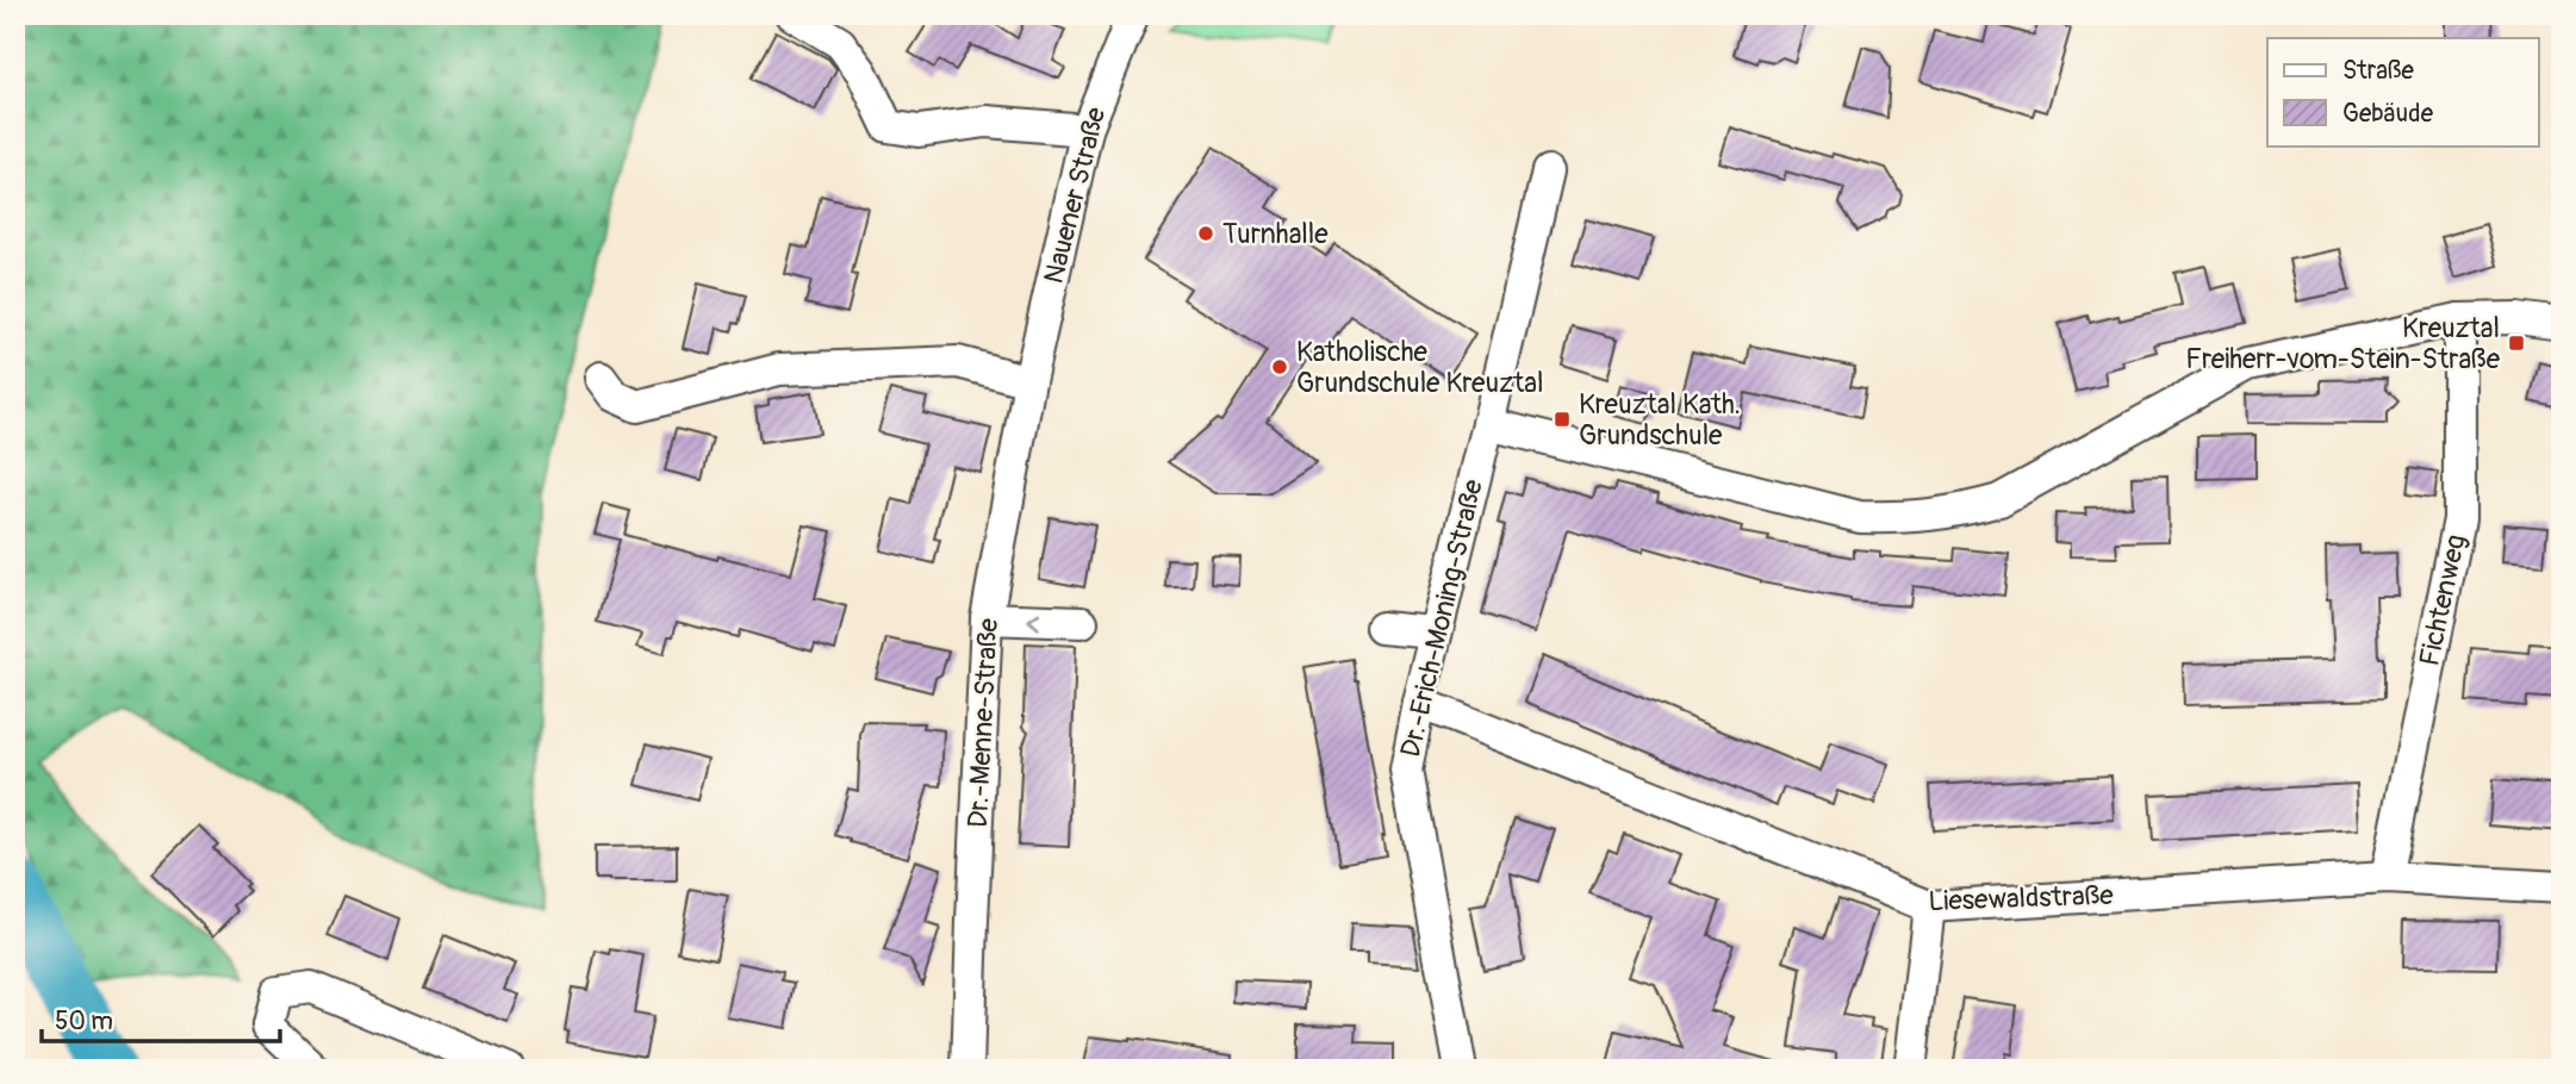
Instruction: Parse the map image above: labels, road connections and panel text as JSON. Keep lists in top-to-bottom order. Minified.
{"streets":{"street":["Nauener Straße","Fichtenweg","Dr.-Erich-Moning-Straße","Dr.-Menne-Straße","Liesewaldstraße"]},"crossings":[["Nauener Straße","Dr.-Menne-Straße"],["Fichtenweg","Liesewaldstraße"],["Dr.-Erich-Moning-Straße","Liesewaldstraße"]],"places":{"other":["Turnhalle","Katholische Grundschule Kreuztal"],"transit":["Kreuztal Freiherr-vom-Stein-Straße","Kreuztal Kath. Grundschule"]},"legend":["Straße","Gebäude"],"scale_bar":"50 m"}
